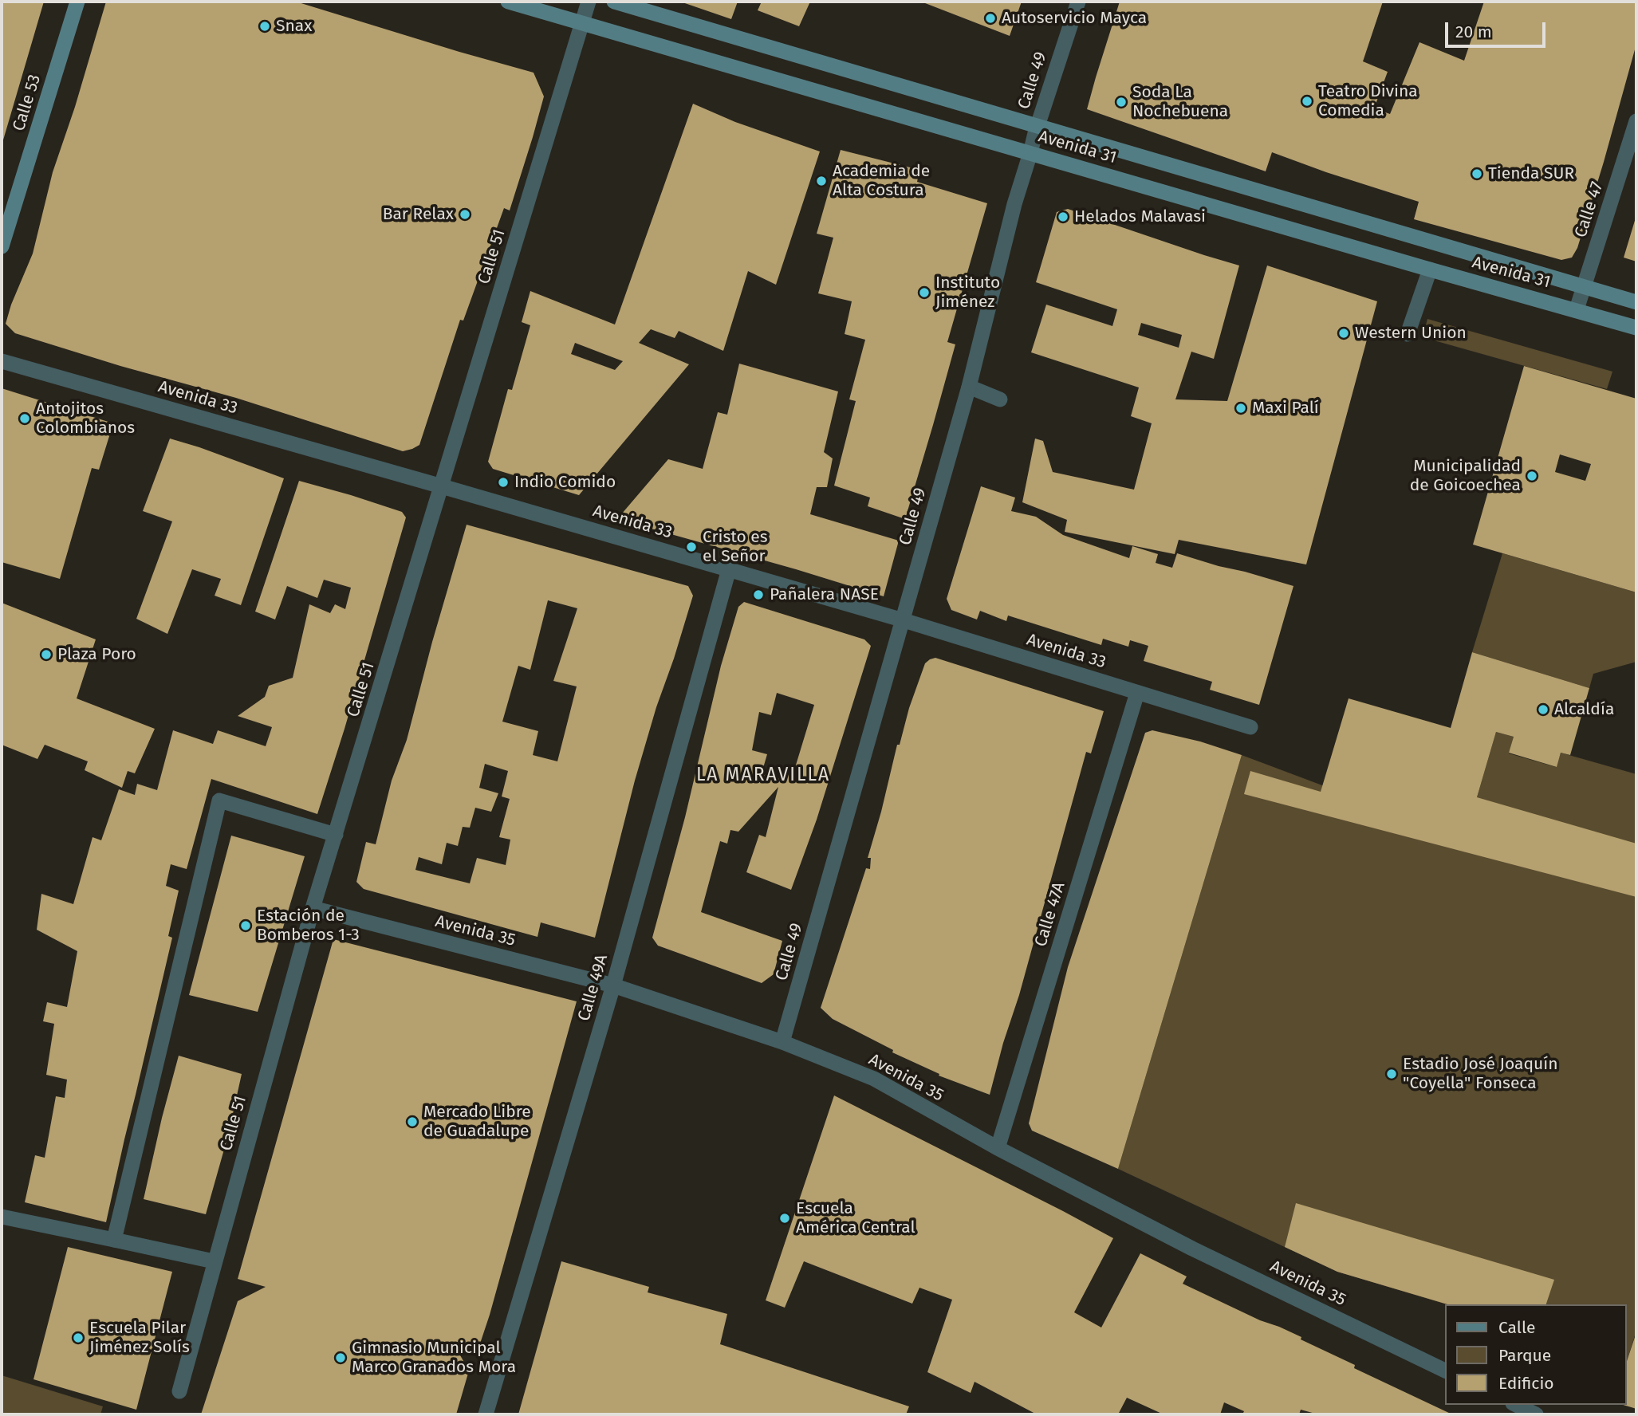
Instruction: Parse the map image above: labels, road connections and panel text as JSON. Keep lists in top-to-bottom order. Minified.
{"streets":{"main road":["Calle 53","Avenida 31"],"street":["Calle 49","Calle 47","Calle 51","Avenida 33","Calle 47A","Avenida 35","Calle 49A"]},"crossings":[["Calle 49","Avenida 31"],["Calle 49","Avenida 33"],["Calle 49","Avenida 35"],["Avenida 31","Calle 47"],["Avenida 31","Calle 51"],["Calle 51","Avenida 33"],["Calle 51","Avenida 35"],["Avenida 33","Calle 47A"],["Avenida 33","Calle 49A"],["Calle 47A","Avenida 35"],["Avenida 35","Calle 49A"]],"districts":["LA MARAVILLA"],"places":["Autoservicio Mayca","Snax","Teatro Divina Comedia","Soda La Nochebuena","Tienda SUR","Academia de Alta Costura","Bar Relax","Helados Malavasi","Instituto Jiménez","Western Union","Maxi Palí","Antojitos Colombianos","Municipalidad de Goicoechea","Indio Comido","Cristo es el Señor","Pañalera NASE","Plaza Poro","Alcaldía","Estación de Bomberos 1-3","Estadio José Joaquín \"Coyella\" Fonseca","Mercado Libre de Guadalupe","Escuela América Central","Escuela Pilar Jiménez Solís","Gimnasio Municipal Marco Granados Mora"],"legend":["Calle","Parque","Edificio"],"scale_bar":"20 m"}
